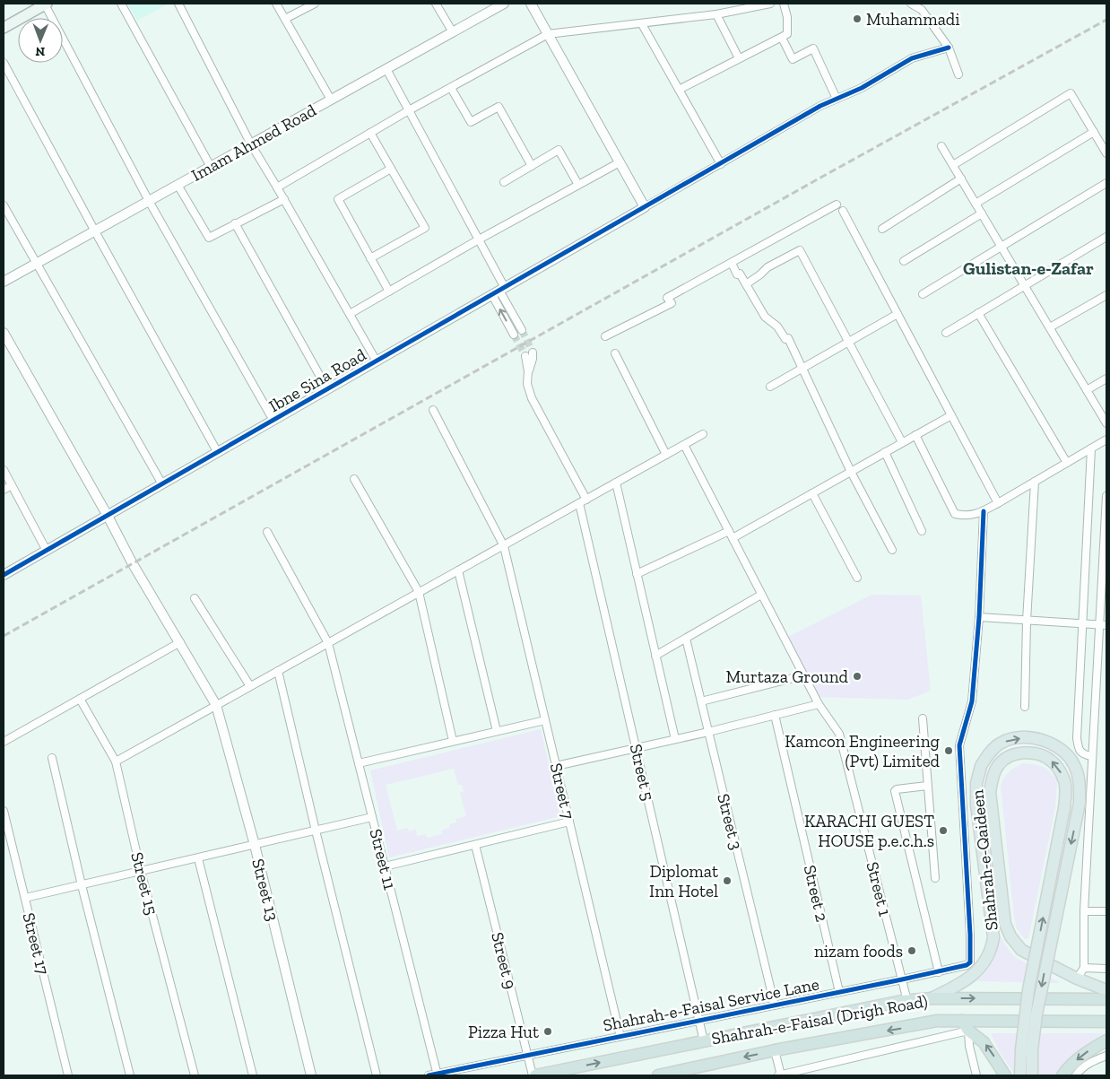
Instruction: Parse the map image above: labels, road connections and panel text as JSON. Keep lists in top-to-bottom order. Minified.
{"streets":{"highway":["Shahrah-e-Faisal (Drigh Road)"],"main road":["Shahrah-e-Qaideen"],"street":["Imam Ahmed Road","Ibne Sina Road","Street 5","Street 7","Street 3","Street 11","Street 15","Street 1","Street 13","Street 2","Street 17","Street 9","Shahrah-e-Faisal Service Lane"]},"crossings":[["Ibne Sina Road","Street 13"],["Street 5","Shahrah-e-Faisal Service Lane"],["Street 5","Shahrah-e-Faisal (Drigh Road)"],["Street 7","Shahrah-e-Faisal Service Lane"],["Street 3","Shahrah-e-Faisal Service Lane"],["Street 11","Shahrah-e-Faisal Service Lane"],["Shahrah-e-Qaideen","Shahrah-e-Faisal (Drigh Road)"],["Street 1","Shahrah-e-Faisal Service Lane"],["Street 1","Shahrah-e-Faisal (Drigh Road)"],["Street 2","Shahrah-e-Faisal Service Lane"],["Street 9","Shahrah-e-Faisal Service Lane"],["Street 9","Shahrah-e-Faisal (Drigh Road)"]],"districts":["Gulistan-e-Zafar"],"places":["Muhammadi","Murtaza Ground","Kamcon Engineering (Pvt) Limited","KARACHI GUEST HOUSE p.e.c.h.s","Diplomat Inn Hotel","nizam foods","Pizza Hut"],"north":"bottom"}
